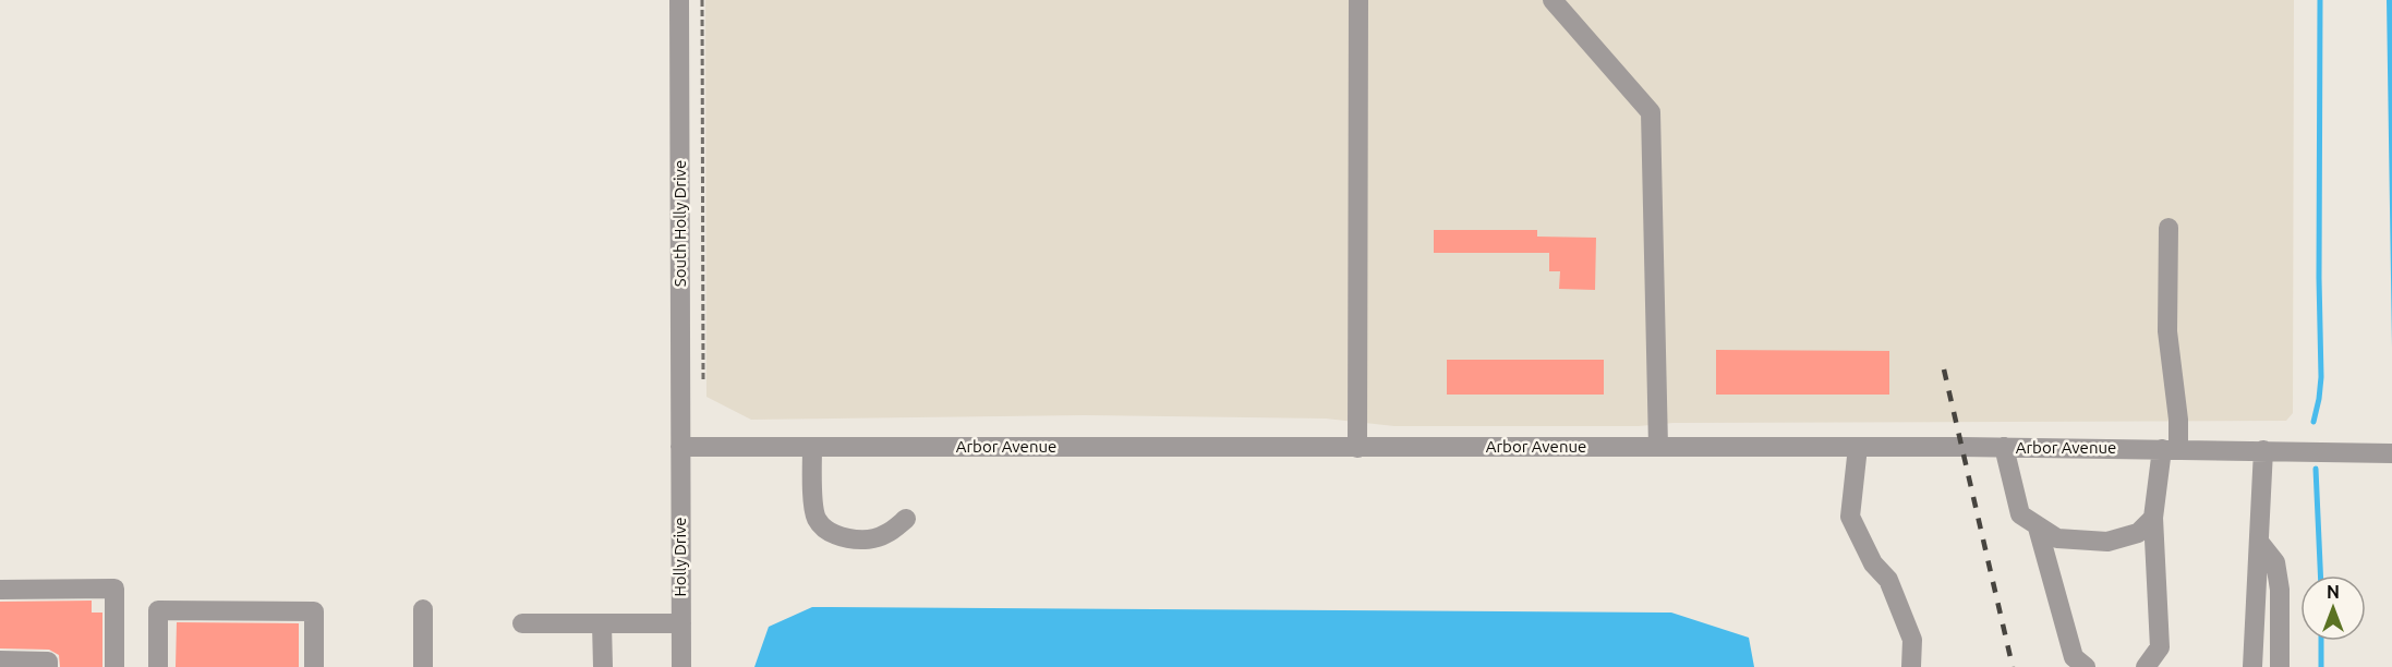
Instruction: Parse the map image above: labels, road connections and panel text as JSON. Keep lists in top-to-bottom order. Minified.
{"streets":{"street":["South Holly Drive","Arbor Avenue","Holly Drive"]},"crossings":[["South Holly Drive","Arbor Avenue"],["South Holly Drive","Holly Drive"],["Arbor Avenue","Holly Drive"]],"north":"top"}
